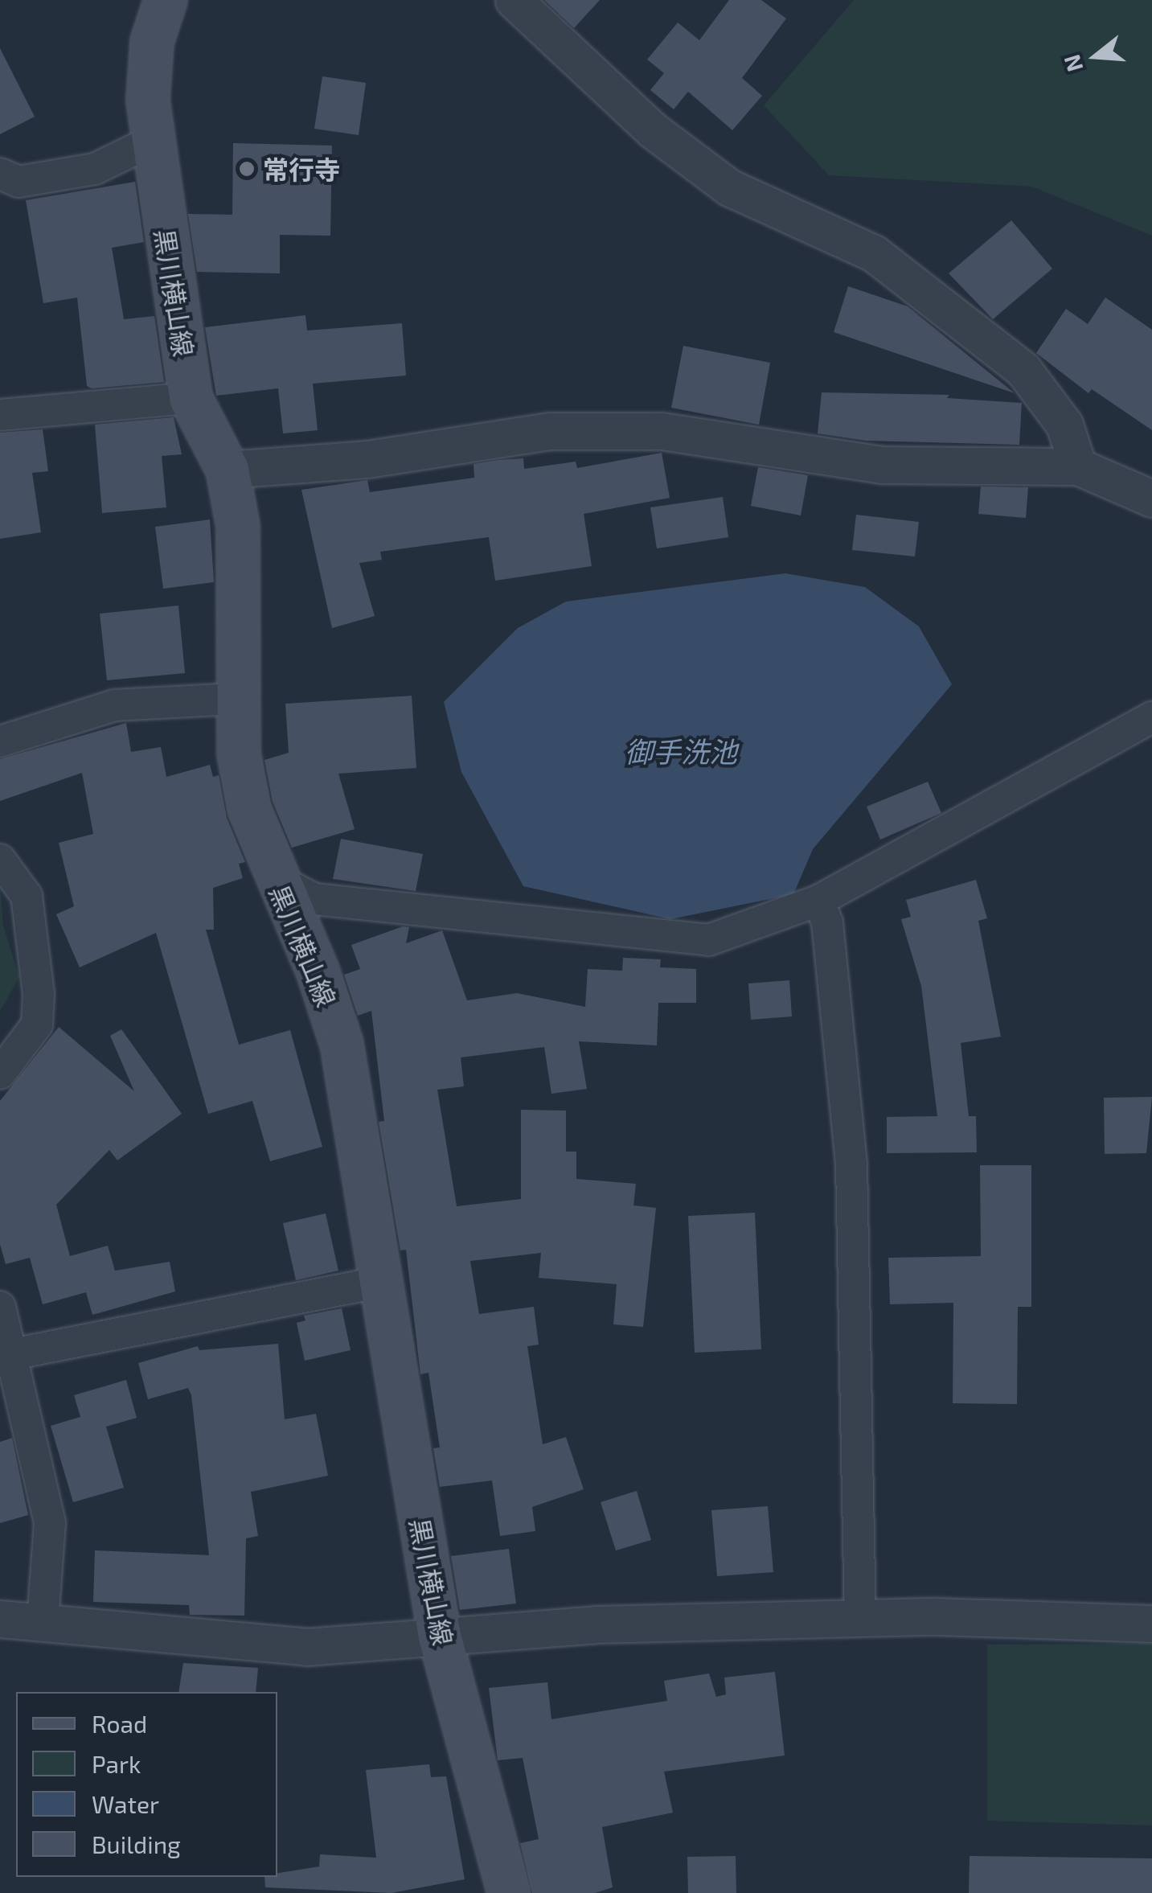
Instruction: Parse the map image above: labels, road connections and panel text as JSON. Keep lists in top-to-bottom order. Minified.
{"streets":{"main road":["黒川横山線"]},"water":["御手洗池"],"places":["常行寺"],"legend":["Road","Park","Water","Building"],"north":"left"}
